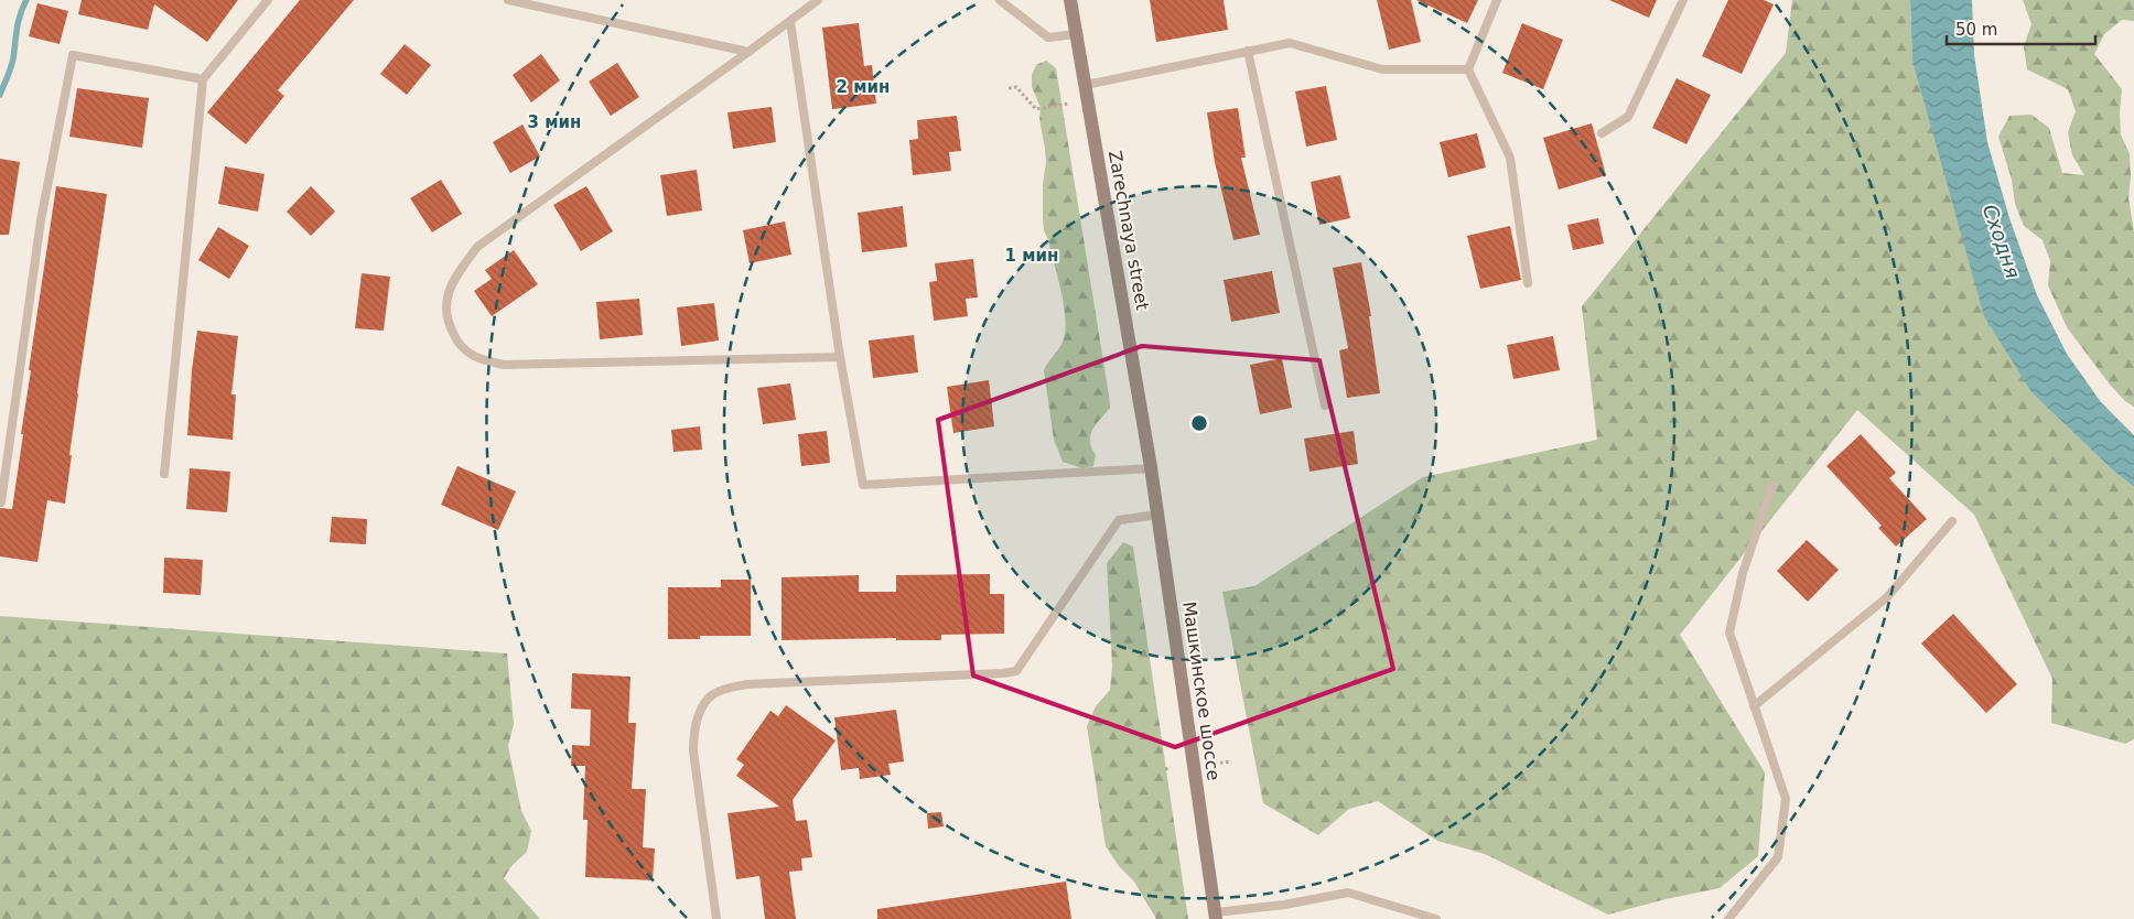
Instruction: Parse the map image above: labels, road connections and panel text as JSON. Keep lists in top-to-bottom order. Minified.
{"streets":{"main road":["Zarechnaya street","Машкинское шоссе"]},"crossings":[["Zarechnaya street","Машкинское шоссе"]],"water":["Сходня"],"scale_bar":"50 m","rings":["2 мин","3 мин","1 мин"]}
